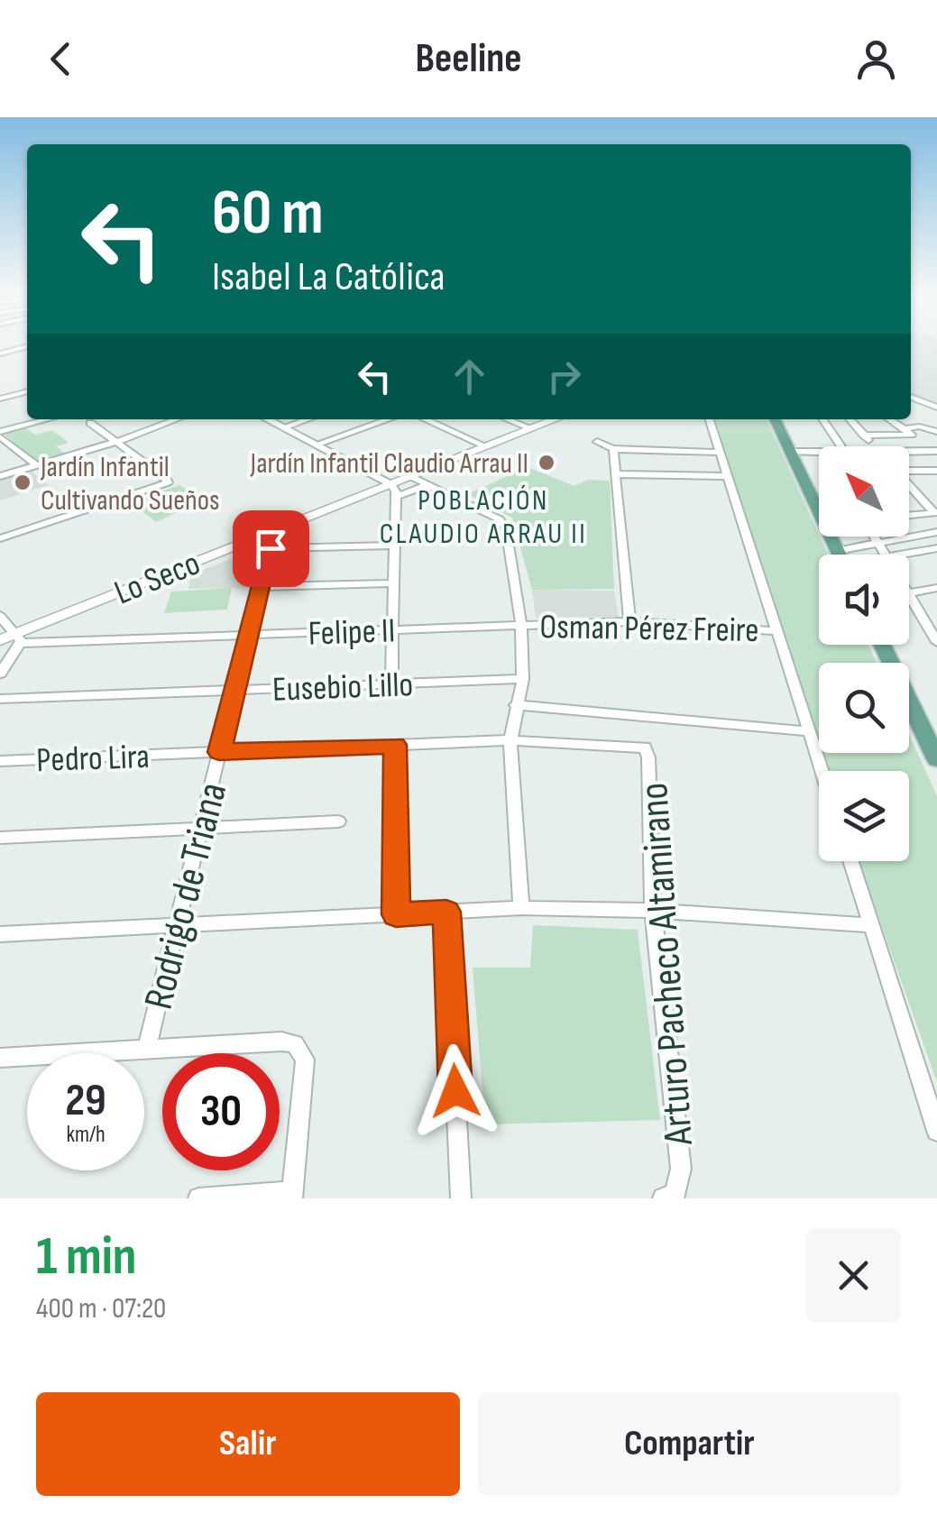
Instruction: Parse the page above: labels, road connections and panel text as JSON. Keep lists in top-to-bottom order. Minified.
{"streets":{"main road":["Lo Seco"],"street":["Osman Pérez Freire","Felipe II","Eusebio Lillo","Pedro Lira","Rodrigo de Triana","Arturo Pacheco Altamirano"]},"crossings":[["Lo Seco","Felipe II"],["Lo Seco","Rodrigo de Triana"],["Osman Pérez Freire","Felipe II"],["Felipe II","Rodrigo de Triana"],["Eusebio Lillo","Rodrigo de Triana"],["Pedro Lira","Rodrigo de Triana"],["Pedro Lira","Arturo Pacheco Altamirano"]],"districts":["POBLACIÓN CLAUDIO ARRAU II"],"places":["Jardín Infantil Claudio Arrau II","Jardín Infantil Cultivando Sueños"],"north":"top left","page":{"header":"Beeline","turn":["60 m","Isabel La Católica"],"speed":"29 km/h","limit":"30","heading":["1 min","400 m · 07:20"],"buttons":["Salir","Compartir"]}}
